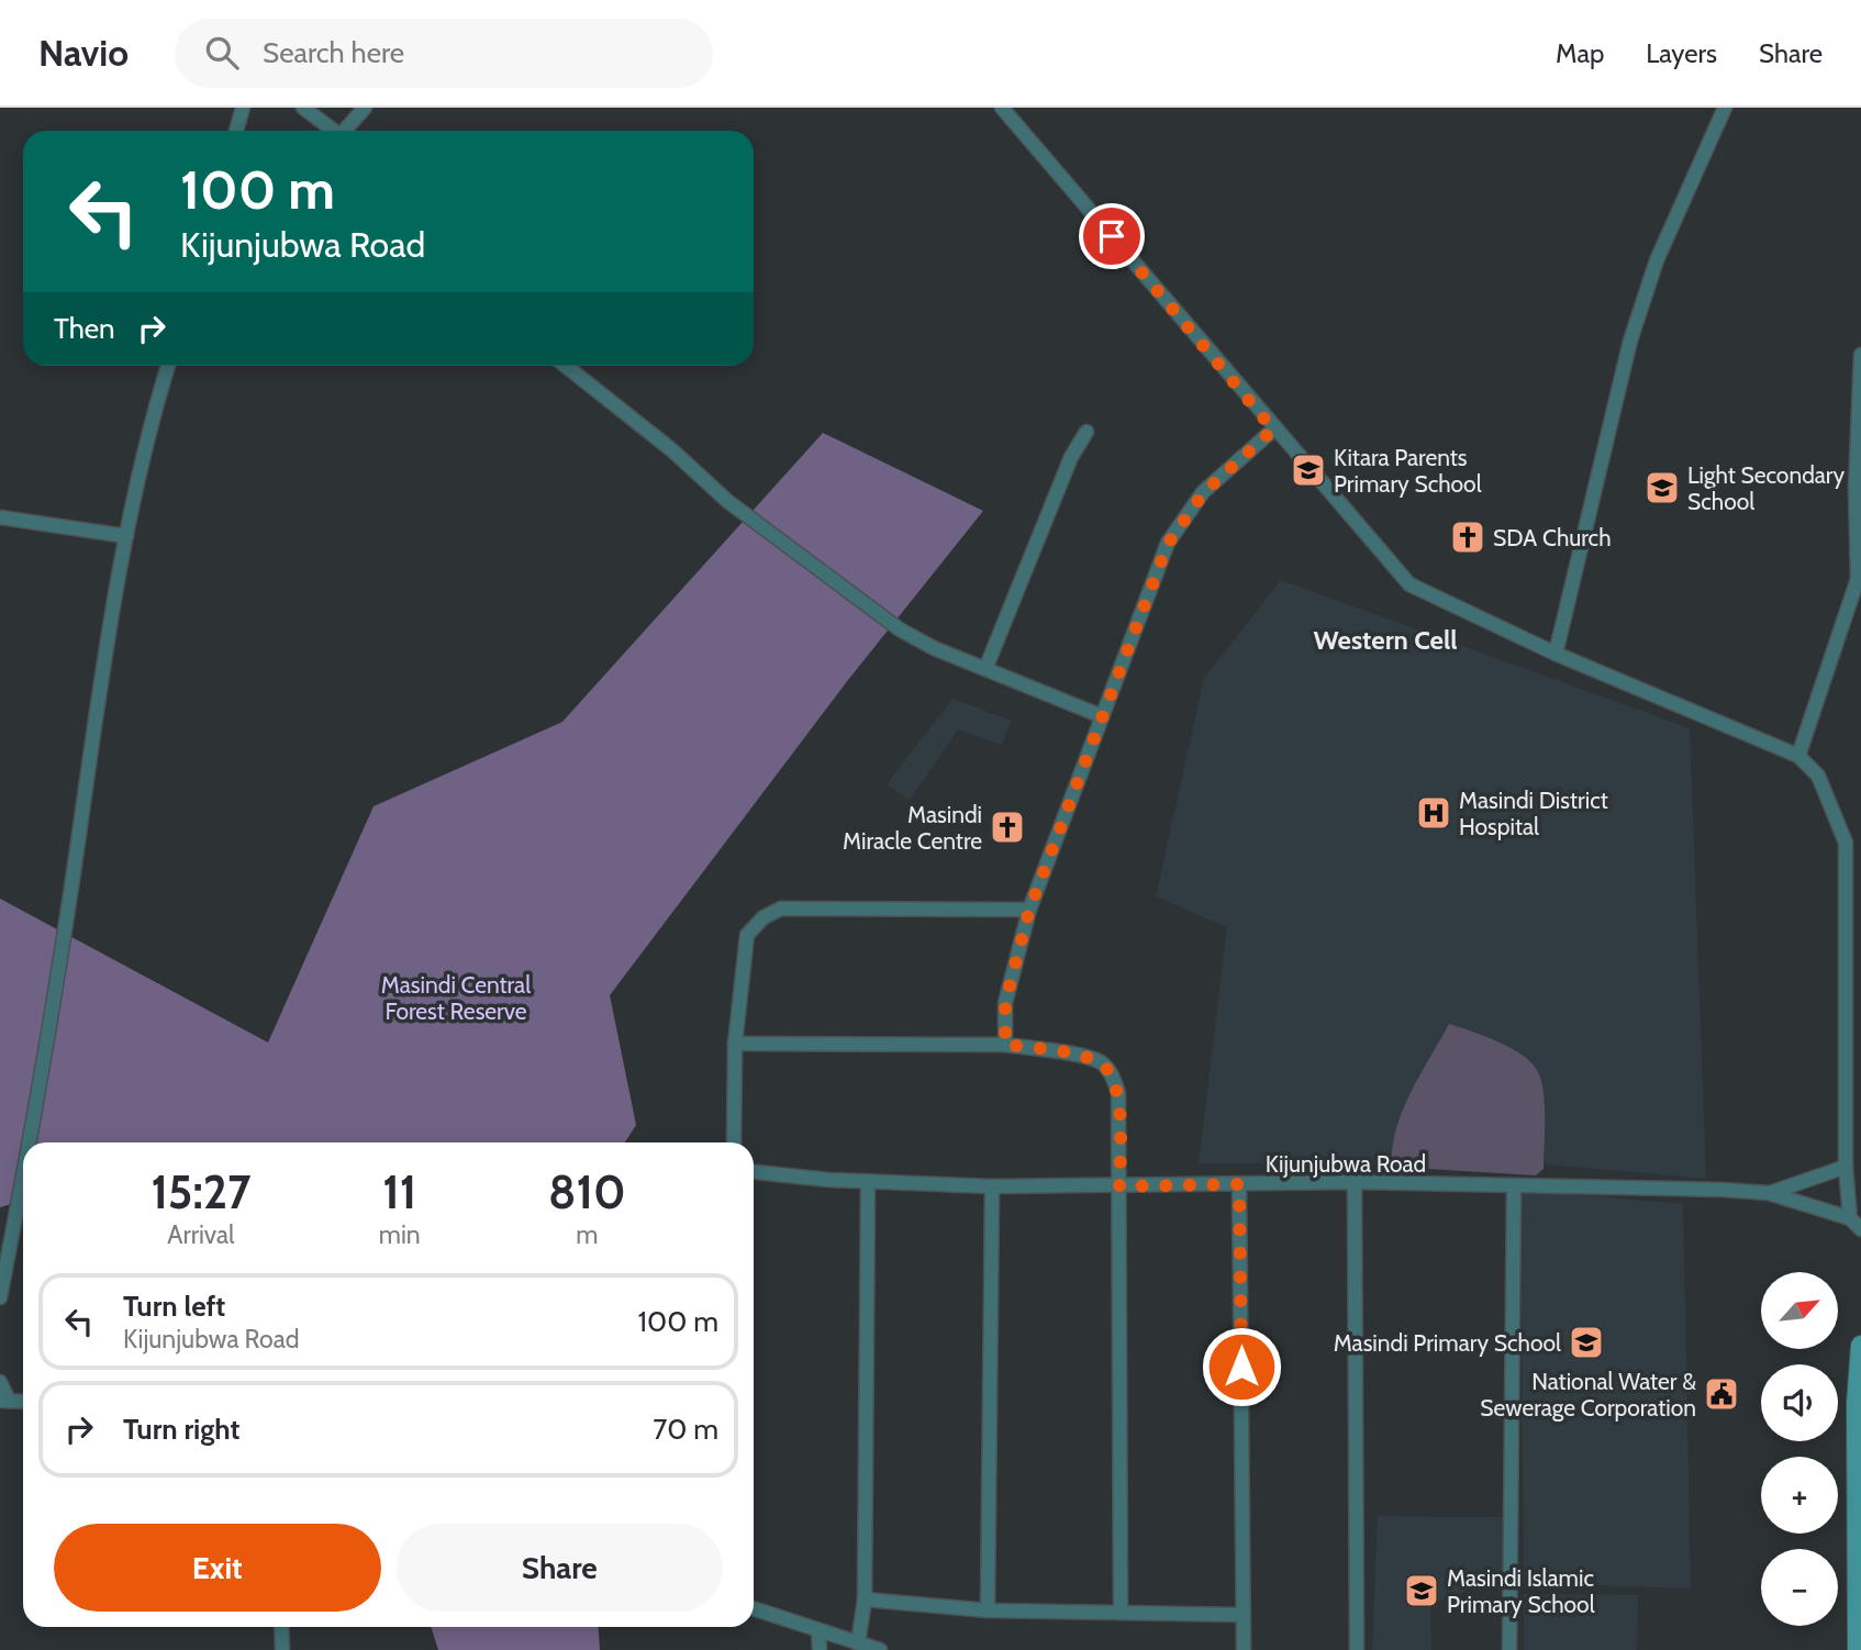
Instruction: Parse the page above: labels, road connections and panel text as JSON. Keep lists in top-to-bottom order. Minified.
{"streets":{"street":["Kijunjubwa Road"]},"districts":["Western Cell"],"parks":["Masindi Central Forest Reserve"],"places":{"school or university":["Kitara Parents Primary School","Light Secondary School","Masindi Primary School","Masindi Islamic Primary School"],"church":["SDA Church","Masindi Miracle Centre"],"hospital":["Masindi District Hospital"],"public building":["National Water & Sewerage Corporation"]},"north":"top right","page":{"header":"Navio","search":"Search here","nav":["Map","Layers","Share"],"turn":["100 m","Kijunjubwa Road"],"then":"Then","eta":["15:27","Arrival","11","min","810","m"],"map_buttons":["+","−"],"list":[{"name":"Turn left","note":"Kijunjubwa Road","value":"100 m"},{"name":"Turn right","value":"70 m"}],"buttons":["Exit","Share"]}}
